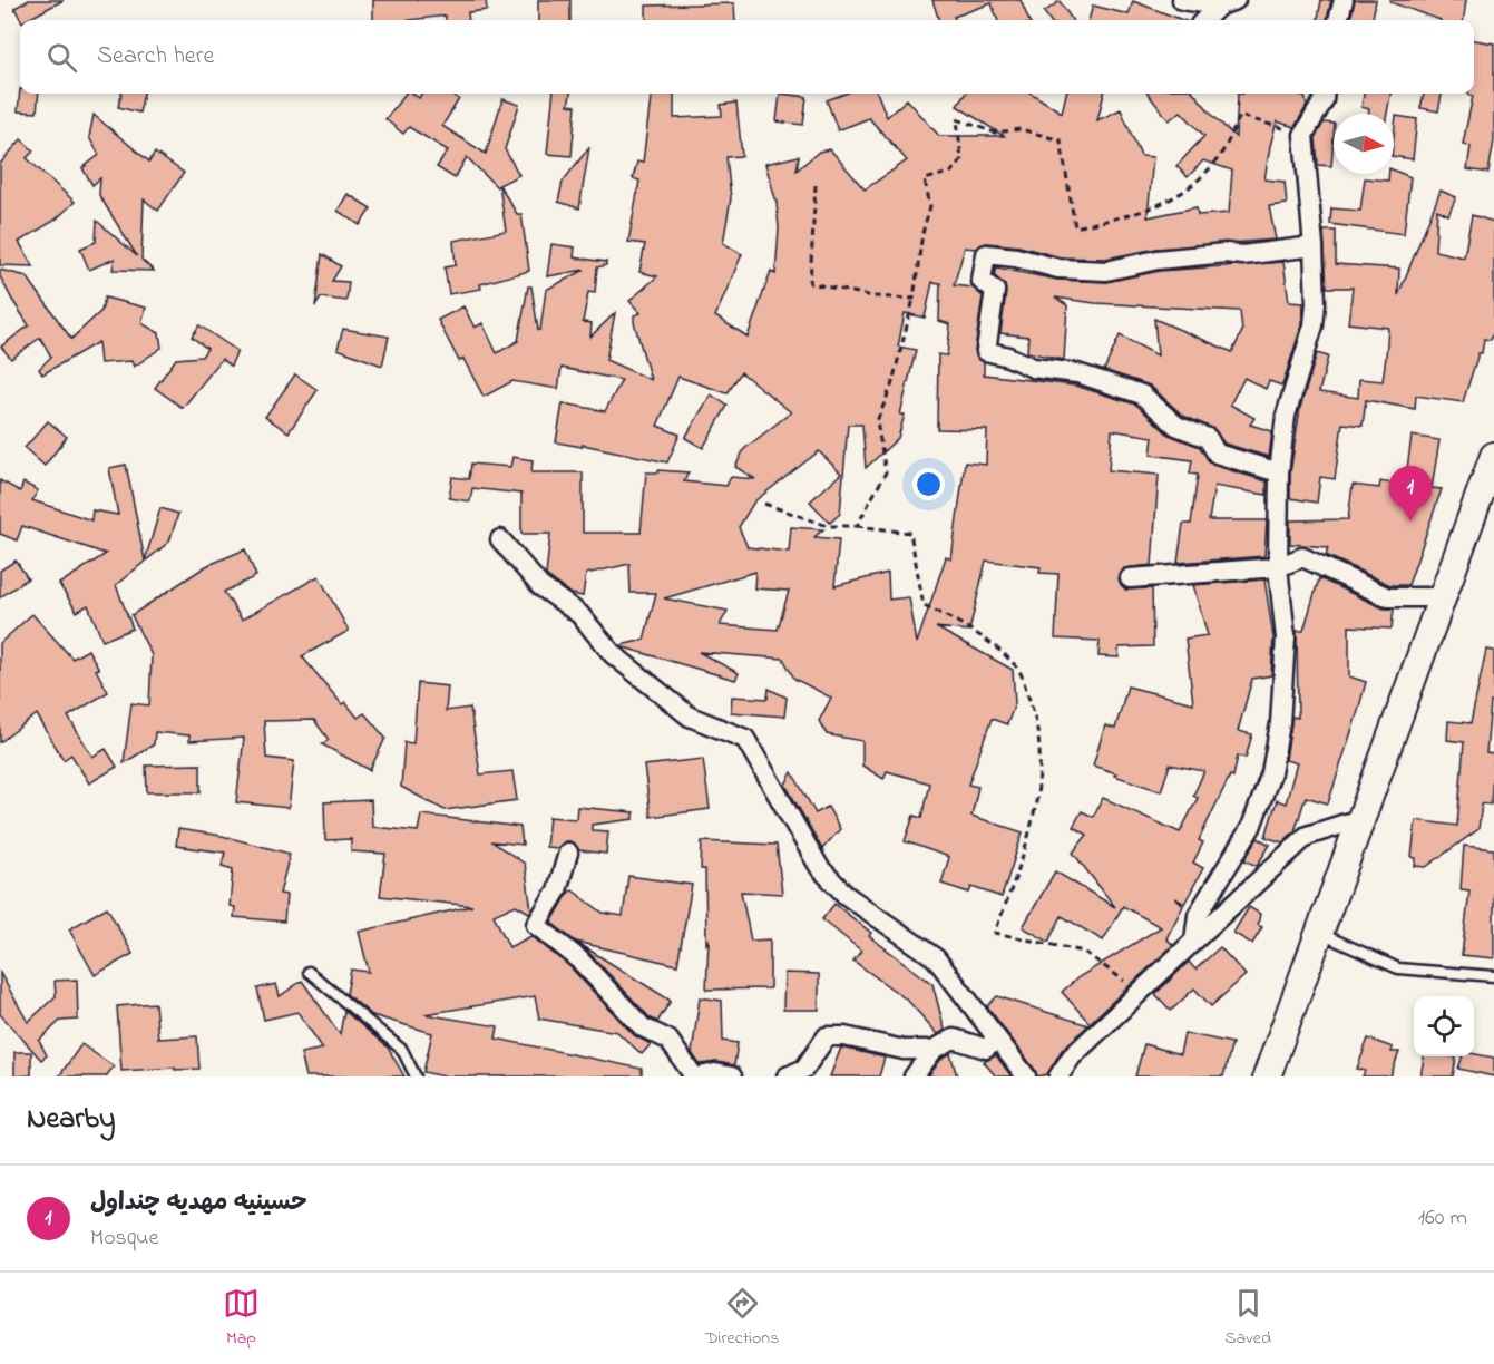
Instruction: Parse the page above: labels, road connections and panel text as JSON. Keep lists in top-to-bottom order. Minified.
{"north":"right","page":{"search":"Search here","pins":"1","heading":"Nearby","list":[{"mark":"1","name":"حسینیه مهدیه چنداول","note":"Mosque","value":"160 m"}],"nav":["Map","Directions","Saved"]}}
